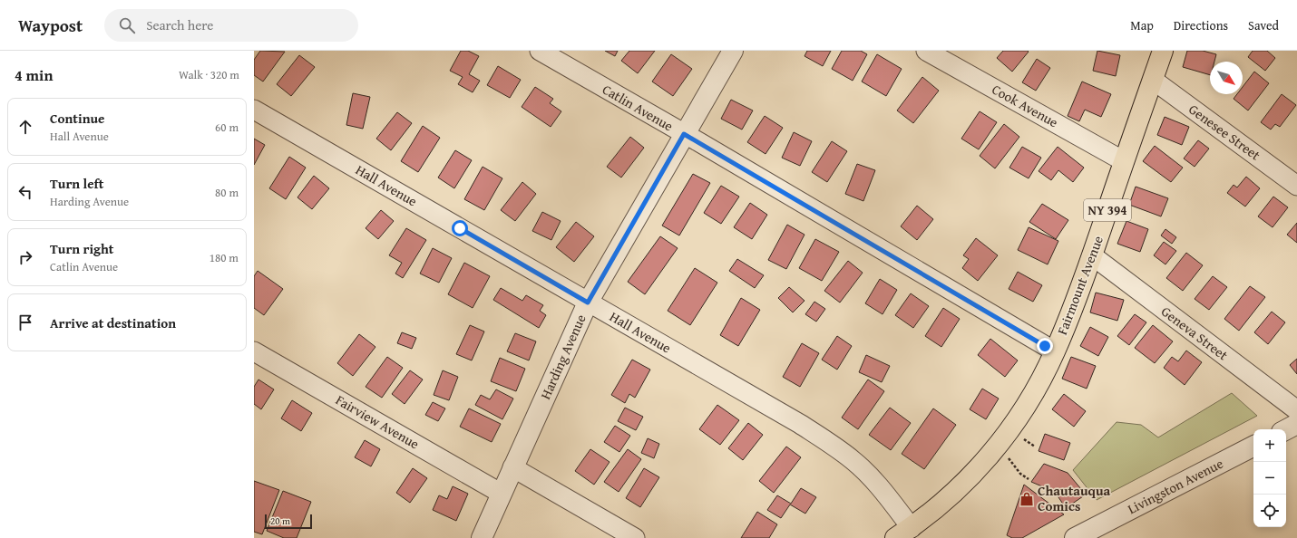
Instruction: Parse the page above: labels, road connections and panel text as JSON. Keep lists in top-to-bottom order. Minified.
{"streets":{"main road":["NY 394","Fairmount Avenue"],"street":["Cook Avenue","Catlin Avenue","Genesee Street","Hall Avenue","Geneva Street","Harding Avenue","Fairview Avenue","Livingston Avenue"]},"crossings":[["Cook Avenue","Fairmount Avenue"],["Catlin Avenue","Fairmount Avenue"],["Catlin Avenue","Harding Avenue"],["Genesee Street","Fairmount Avenue"],["Hall Avenue","Fairmount Avenue"],["Hall Avenue","Harding Avenue"],["Fairmount Avenue","Geneva Street"],["Harding Avenue","Fairview Avenue"]],"places":{"shop":["Chautauqua Comics"]},"scale_bar":"20 m","north":"bottom right","page":{"header":"Waypost","search":"Search here","nav":["Map","Directions","Saved"],"heading":["4 min","Walk · 320 m"],"list":[["Continue","Hall Avenue","60 m"],["Turn left","Harding Avenue","80 m"],["Turn right","Catlin Avenue","180 m"],"Arrive at destination"],"map_buttons":["+","−"],"scale":"20 m"}}
